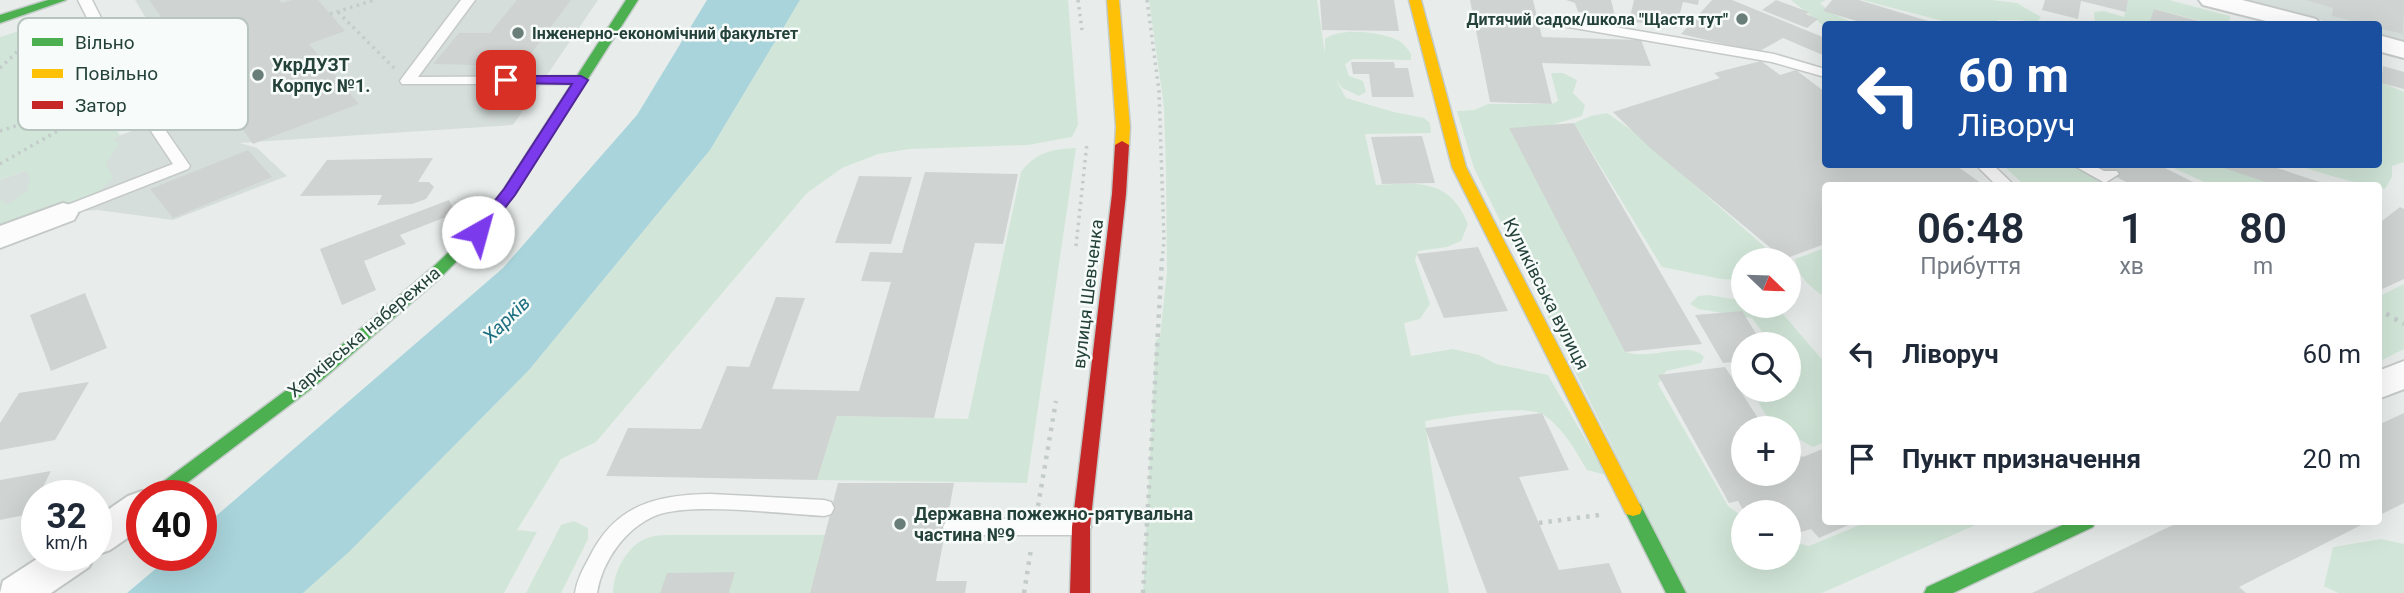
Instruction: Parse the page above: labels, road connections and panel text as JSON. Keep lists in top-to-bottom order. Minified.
{"streets":{"street":["вулиця Шевченка","Куликівська вулиця","Харківська набережна"]},"water":["Харків"],"places":["Дитячий садок/школа \"Щастя тут\"","Інженерно-економічний факультет","УкрДУЗТ Корпус №1.","Державна пожежно-рятувальна частина №9"],"legend":["Вільно","Повільно","Затор"],"north":"bottom right","page":{"turn":["60 m","Ліворуч"],"eta":["06:48","Прибуття","1","хв","80","m"],"map_buttons":["+","−"],"list":[{"name":"Ліворуч","value":"60 m"},{"name":"Пункт призначення","value":"20 m"}],"speed":"32 km/h","limit":"40"}}
